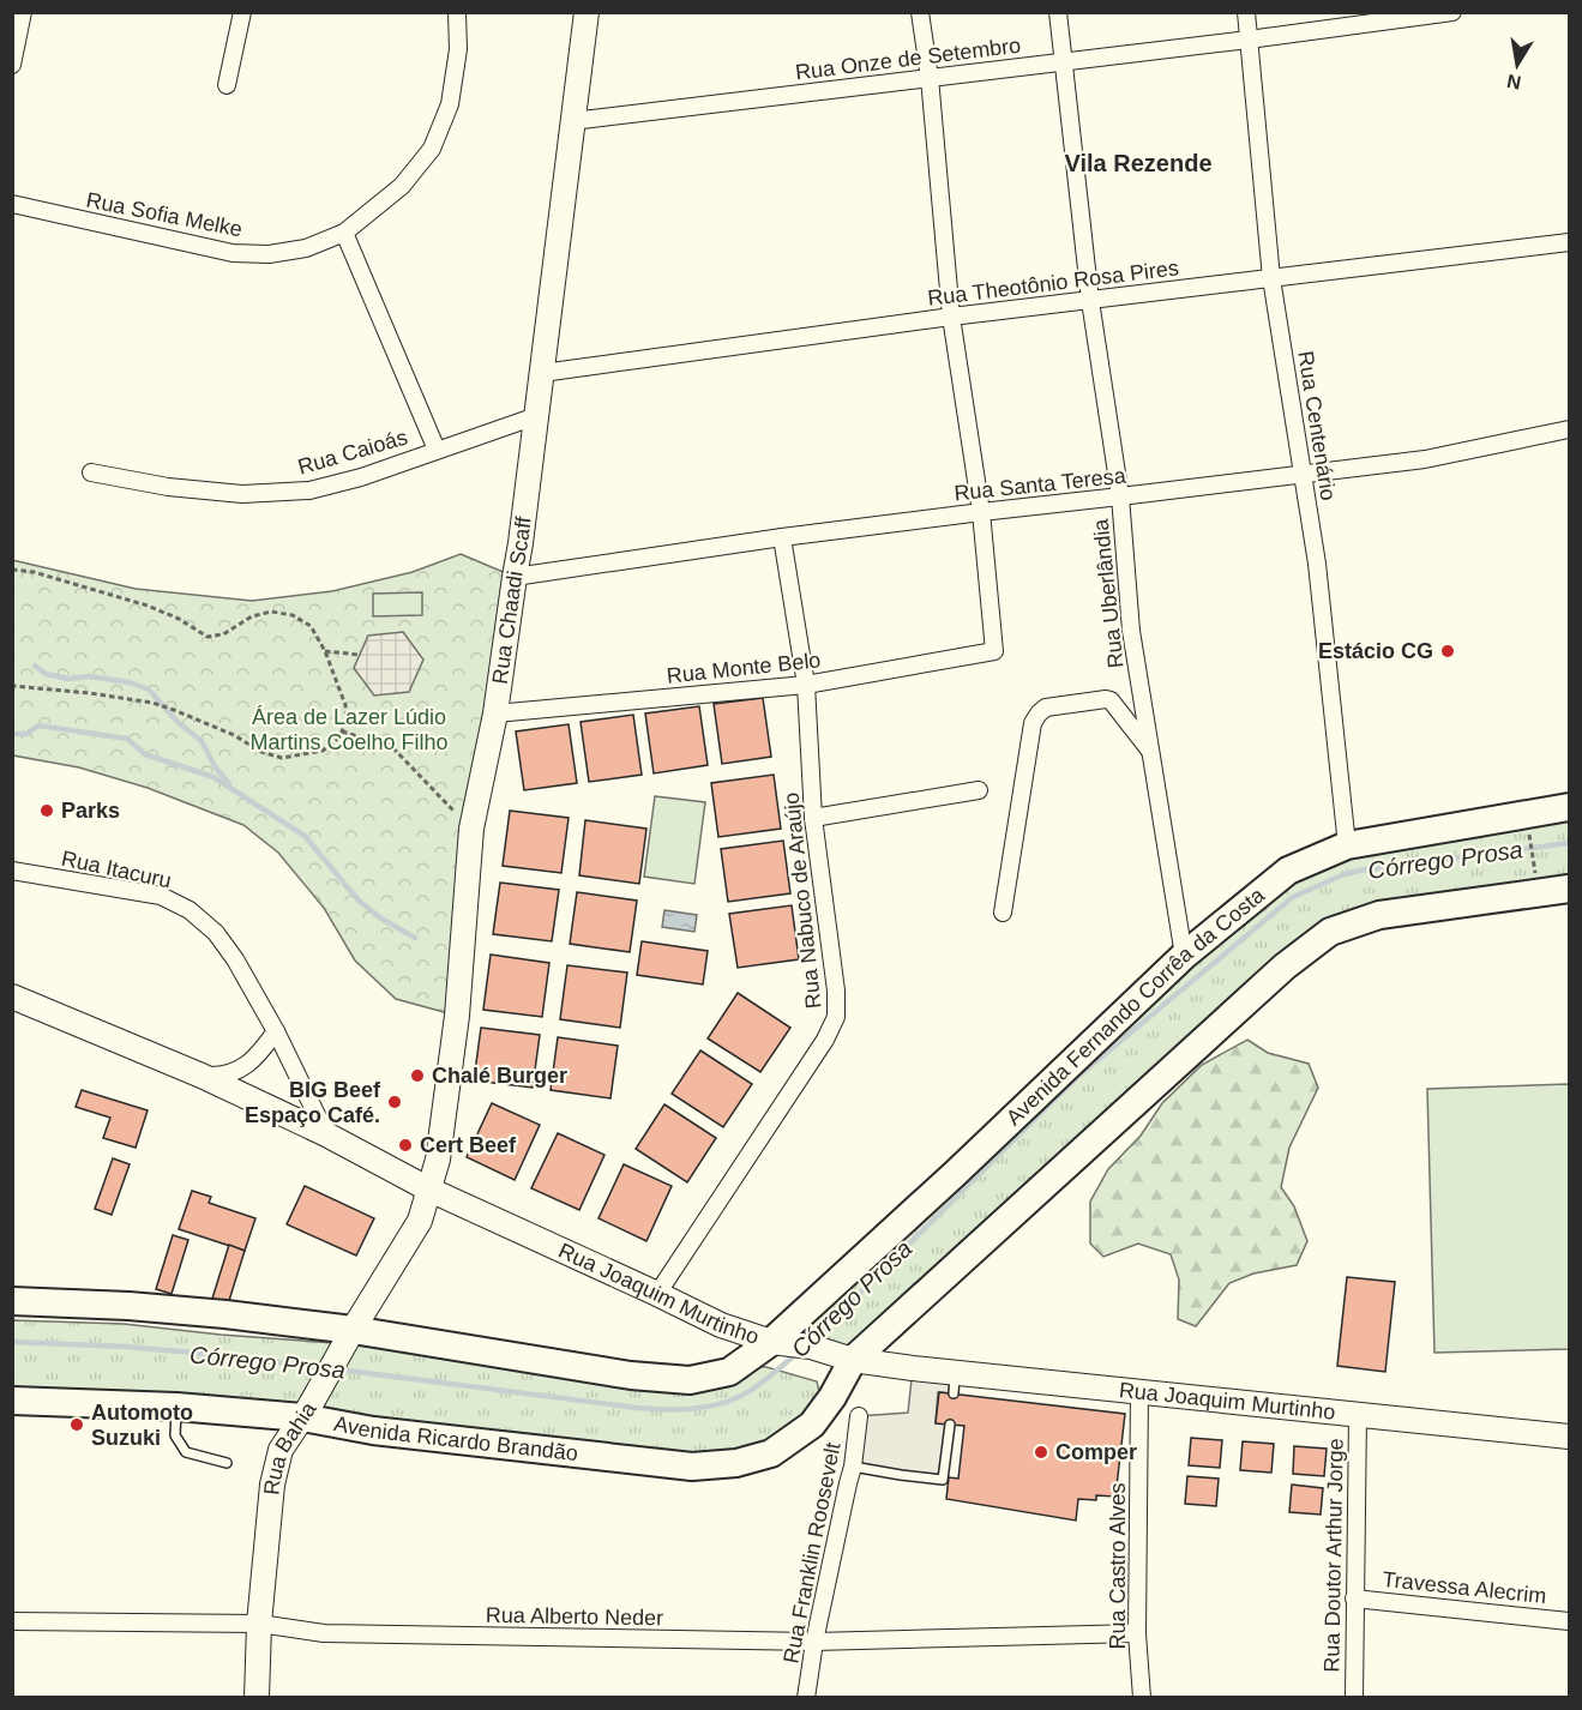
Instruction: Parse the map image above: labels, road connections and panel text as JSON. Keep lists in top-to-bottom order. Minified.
{"streets":{"main road":["Avenida Fernando Corrêa da Costa","Avenida Ricardo Brandão"],"street":["Rua Onze de Setembro","Rua Sofia Melke","Rua Theotônio Rosa Pires","Rua Centenário","Rua Caioás","Rua Santa Teresa","Rua Uberlândia","Rua Chaadi Scaff","Rua Monte Belo","Rua Itacuru","Rua Nabuco de Araújo","Rua Joaquim Murtinho","Rua Bahia","Rua Franklin Roosevelt","Rua Doutor Arthur Jorge","Rua Castro Alves","Travessa Alecrim","Rua Alberto Neder"]},"crossings":[["Rua Onze de Setembro","Rua Centenário"],["Rua Onze de Setembro","Rua Uberlândia"],["Rua Onze de Setembro","Rua Chaadi Scaff"],["Rua Theotônio Rosa Pires","Rua Centenário"],["Rua Theotônio Rosa Pires","Rua Uberlândia"],["Rua Theotônio Rosa Pires","Rua Chaadi Scaff"],["Rua Centenário","Rua Santa Teresa"],["Rua Centenário","Avenida Fernando Corrêa da Costa"],["Rua Caioás","Rua Chaadi Scaff"],["Rua Santa Teresa","Rua Uberlândia"],["Rua Santa Teresa","Rua Chaadi Scaff"],["Rua Santa Teresa","Rua Monte Belo"],["Rua Santa Teresa","Rua Nabuco de Araújo"],["Rua Uberlândia","Avenida Fernando Corrêa da Costa"],["Rua Chaadi Scaff","Rua Monte Belo"],["Rua Chaadi Scaff","Rua Joaquim Murtinho"],["Rua Chaadi Scaff","Rua Bahia"],["Rua Monte Belo","Rua Nabuco de Araújo"],["Rua Itacuru","Rua Joaquim Murtinho"],["Rua Nabuco de Araújo","Rua Joaquim Murtinho"],["Avenida Fernando Corrêa da Costa","Rua Joaquim Murtinho"],["Rua Joaquim Murtinho","Avenida Ricardo Brandão"],["Rua Joaquim Murtinho","Rua Bahia"],["Rua Joaquim Murtinho","Rua Doutor Arthur Jorge"],["Rua Joaquim Murtinho","Rua Castro Alves"],["Avenida Ricardo Brandão","Rua Bahia"],["Rua Bahia","Rua Alberto Neder"],["Rua Franklin Roosevelt","Rua Alberto Neder"],["Rua Doutor Arthur Jorge","Travessa Alecrim"],["Rua Castro Alves","Rua Alberto Neder"]],"districts":["Vila Rezende"],"water":["Córrego Prosa"],"parks":["Área de Lazer Lúdio Martins Coelho Filho"],"places":["Estácio CG","Parks","Chalé Burger","BIG Beef Espaço Café.","Cert Beef","Automoto Suzuki","Comper"],"north":"bottom"}
